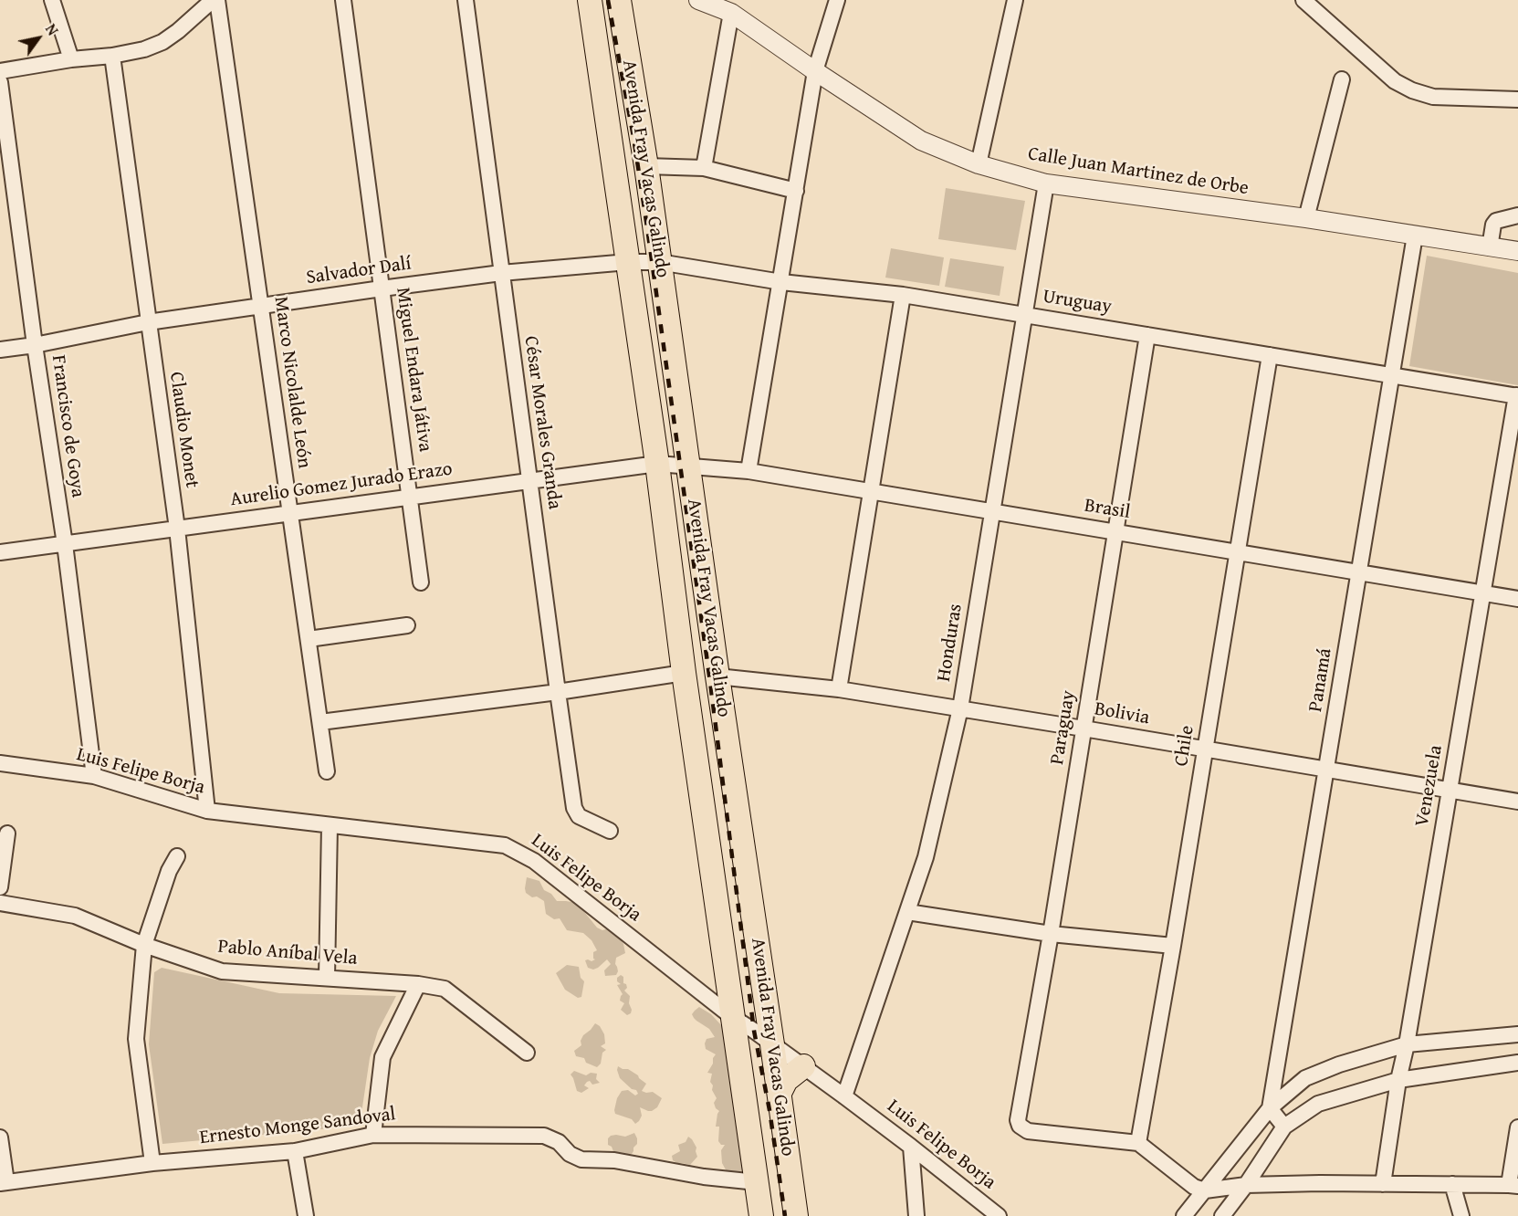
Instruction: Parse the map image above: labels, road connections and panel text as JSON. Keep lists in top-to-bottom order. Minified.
{"streets":{"main road":["Avenida Fray Vacas Galindo"],"street":["Calle Juan Martinez de Orbe","Salvador Dalí","Uruguay","Miguel Endara Játiva","Marco Nicolalde León","César Morales Granda","Francisco de Goya","Claudio Monet","Aurelio Gomez Jurado Erazo","Brasil","Honduras","Panamá","Bolivia","Paraguay","Chile","Luis Felipe Borja","Venezuela","Pablo Aníbal Vela","Ernesto Monge Sandoval"]},"crossings":[["Avenida Fray Vacas Galindo","Salvador Dalí"],["Avenida Fray Vacas Galindo","Uruguay"],["Avenida Fray Vacas Galindo","Aurelio Gomez Jurado Erazo"],["Avenida Fray Vacas Galindo","Brasil"],["Avenida Fray Vacas Galindo","Bolivia"],["Avenida Fray Vacas Galindo","Luis Felipe Borja"],["Avenida Fray Vacas Galindo","Ernesto Monge Sandoval"],["Calle Juan Martinez de Orbe","Honduras"],["Calle Juan Martinez de Orbe","Panamá"],["Salvador Dalí","Uruguay"],["Salvador Dalí","Miguel Endara Játiva"],["Salvador Dalí","Marco Nicolalde León"],["Salvador Dalí","César Morales Granda"],["Salvador Dalí","Francisco de Goya"],["Salvador Dalí","Claudio Monet"],["Uruguay","Honduras"],["Uruguay","Panamá"],["Uruguay","Paraguay"],["Uruguay","Chile"],["Uruguay","Venezuela"],["Miguel Endara Játiva","Aurelio Gomez Jurado Erazo"],["Marco Nicolalde León","Aurelio Gomez Jurado Erazo"],["César Morales Granda","Aurelio Gomez Jurado Erazo"],["Francisco de Goya","Aurelio Gomez Jurado Erazo"],["Francisco de Goya","Luis Felipe Borja"],["Claudio Monet","Aurelio Gomez Jurado Erazo"],["Claudio Monet","Luis Felipe Borja"],["Aurelio Gomez Jurado Erazo","Brasil"],["Brasil","Honduras"],["Brasil","Panamá"],["Brasil","Paraguay"],["Brasil","Chile"],["Brasil","Venezuela"],["Honduras","Bolivia"],["Honduras","Luis Felipe Borja"],["Panamá","Bolivia"],["Bolivia","Paraguay"],["Bolivia","Chile"],["Bolivia","Venezuela"],["Paraguay","Chile"]],"north":"top right"}
